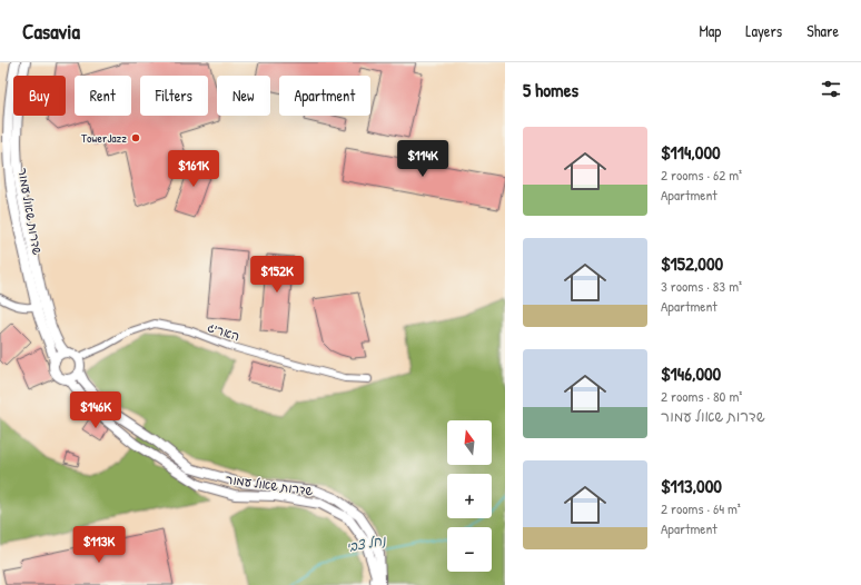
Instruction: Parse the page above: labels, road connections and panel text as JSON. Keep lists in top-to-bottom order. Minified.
{"streets":{"street":["שדרות שאול עמור","האריג"]},"crossings":[["שדרות שאול עמור","האריג"]],"water":["נחל צבי"],"places":["TowerJazz"],"north":"top","page":{"header":"Casavia","nav":["Map","Layers","Share"],"heading":"5 homes","chip":["Buy","Rent","Filters","New","Apartment"],"list":[{"name":"$114,000","note":"2 rooms · 62 m² · Apartment"},{"name":"$152,000","note":"3 rooms · 83 m² · Apartment"},{"name":"$146,000","note":"2 rooms · 80 m² · שדרות שאול עמור"},{"name":"$113,000","note":"2 rooms · 64 m² · Apartment"}],"price":["$114K","$161K","$152K","$146K","$113K"],"map_buttons":["+","−"]}}
